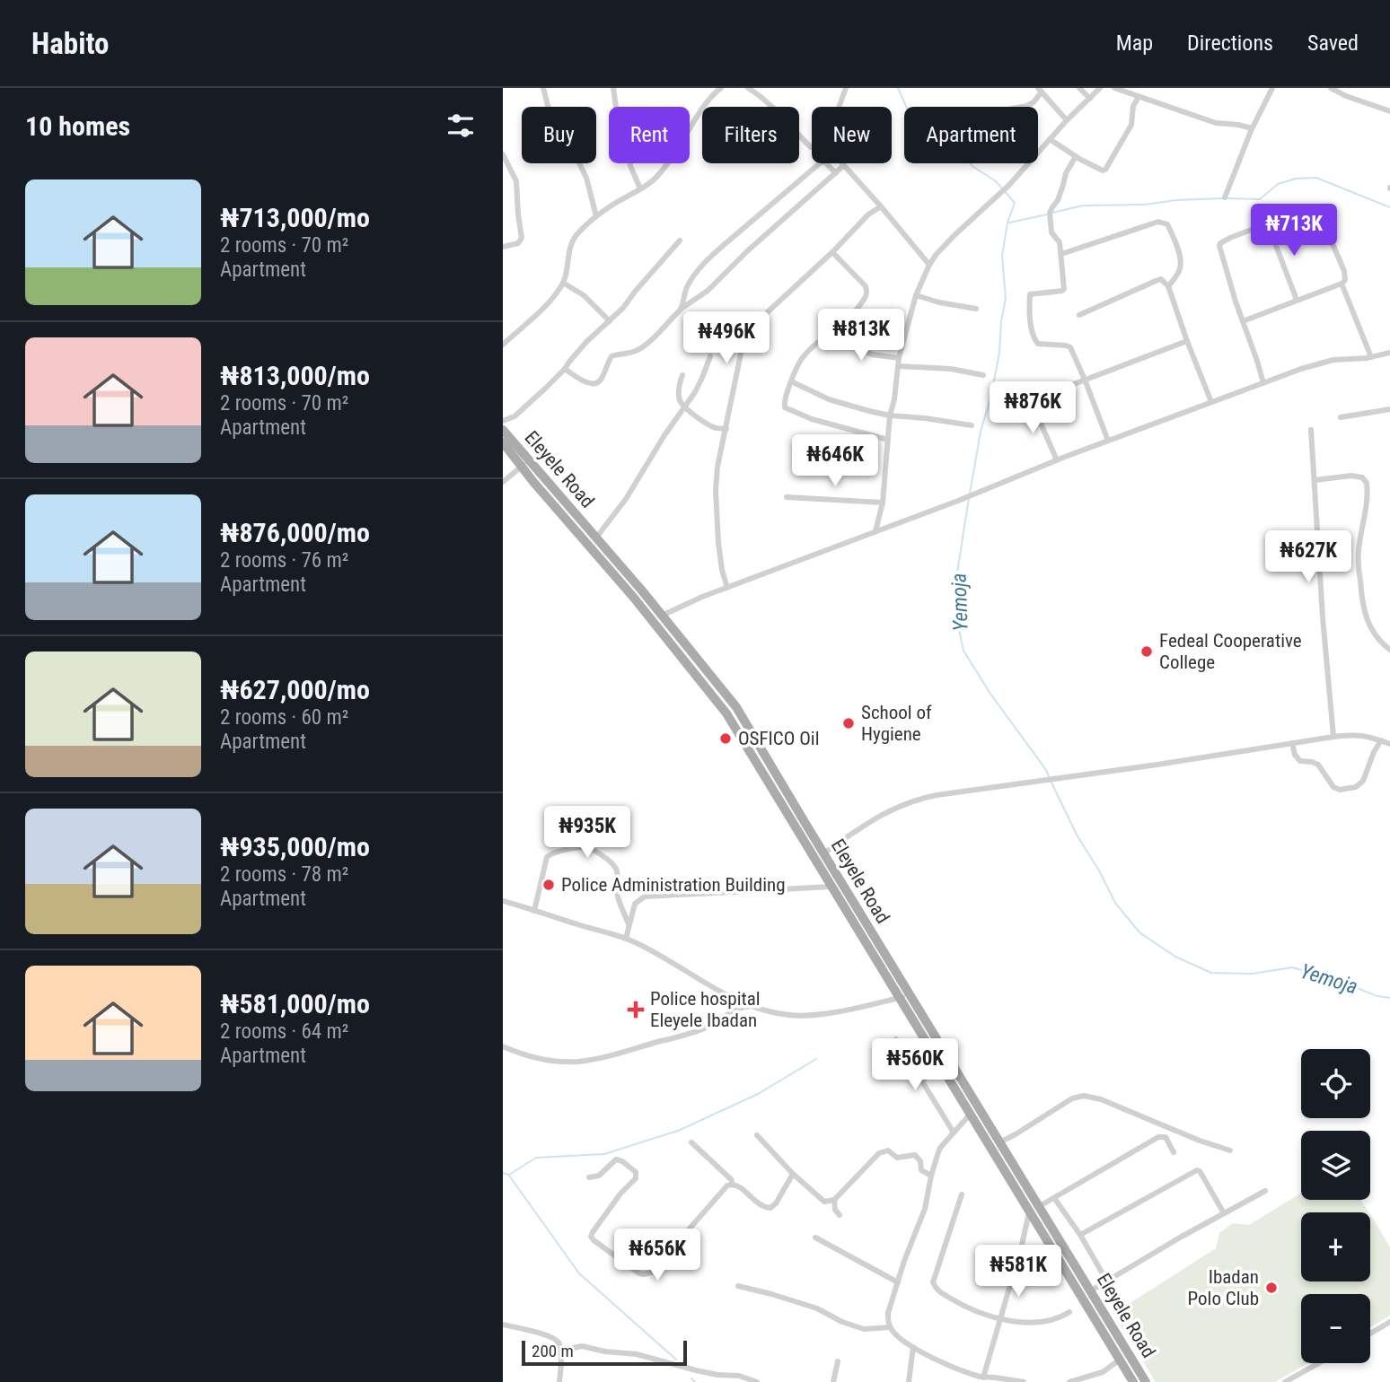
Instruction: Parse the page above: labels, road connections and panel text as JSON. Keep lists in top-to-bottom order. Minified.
{"streets":{"main road":["Eleyele Road"]},"water":["Yemoja"],"places":{"other":["Fedeal Cooperative College","School of Hygiene","OSFICO Oil","Police Administration Building","Ibadan Polo Club"],"health":["Police hospital Eleyele Ibadan"]},"scale_bar":"200 m","page":{"header":"Habito","nav":["Map","Directions","Saved"],"heading":"10 homes","chip":["Buy","Rent","Filters","New","Apartment"],"list":[{"name":"₦713,000/mo","note":"2 rooms · 70 m² · Apartment"},{"name":"₦813,000/mo","note":"2 rooms · 70 m² · Apartment"},{"name":"₦876,000/mo","note":"2 rooms · 76 m² · Apartment"},{"name":"₦627,000/mo","note":"2 rooms · 60 m² · Apartment"},{"name":"₦935,000/mo","note":"2 rooms · 78 m² · Apartment"},{"name":"₦581,000/mo","note":"2 rooms · 64 m² · Apartment"}],"price":["₦713K","₦813K","₦496K","₦876K","₦646K","₦627K","₦935K","₦560K","₦656K","₦581K"],"map_buttons":["+","−"],"scale":"200 m"}}
